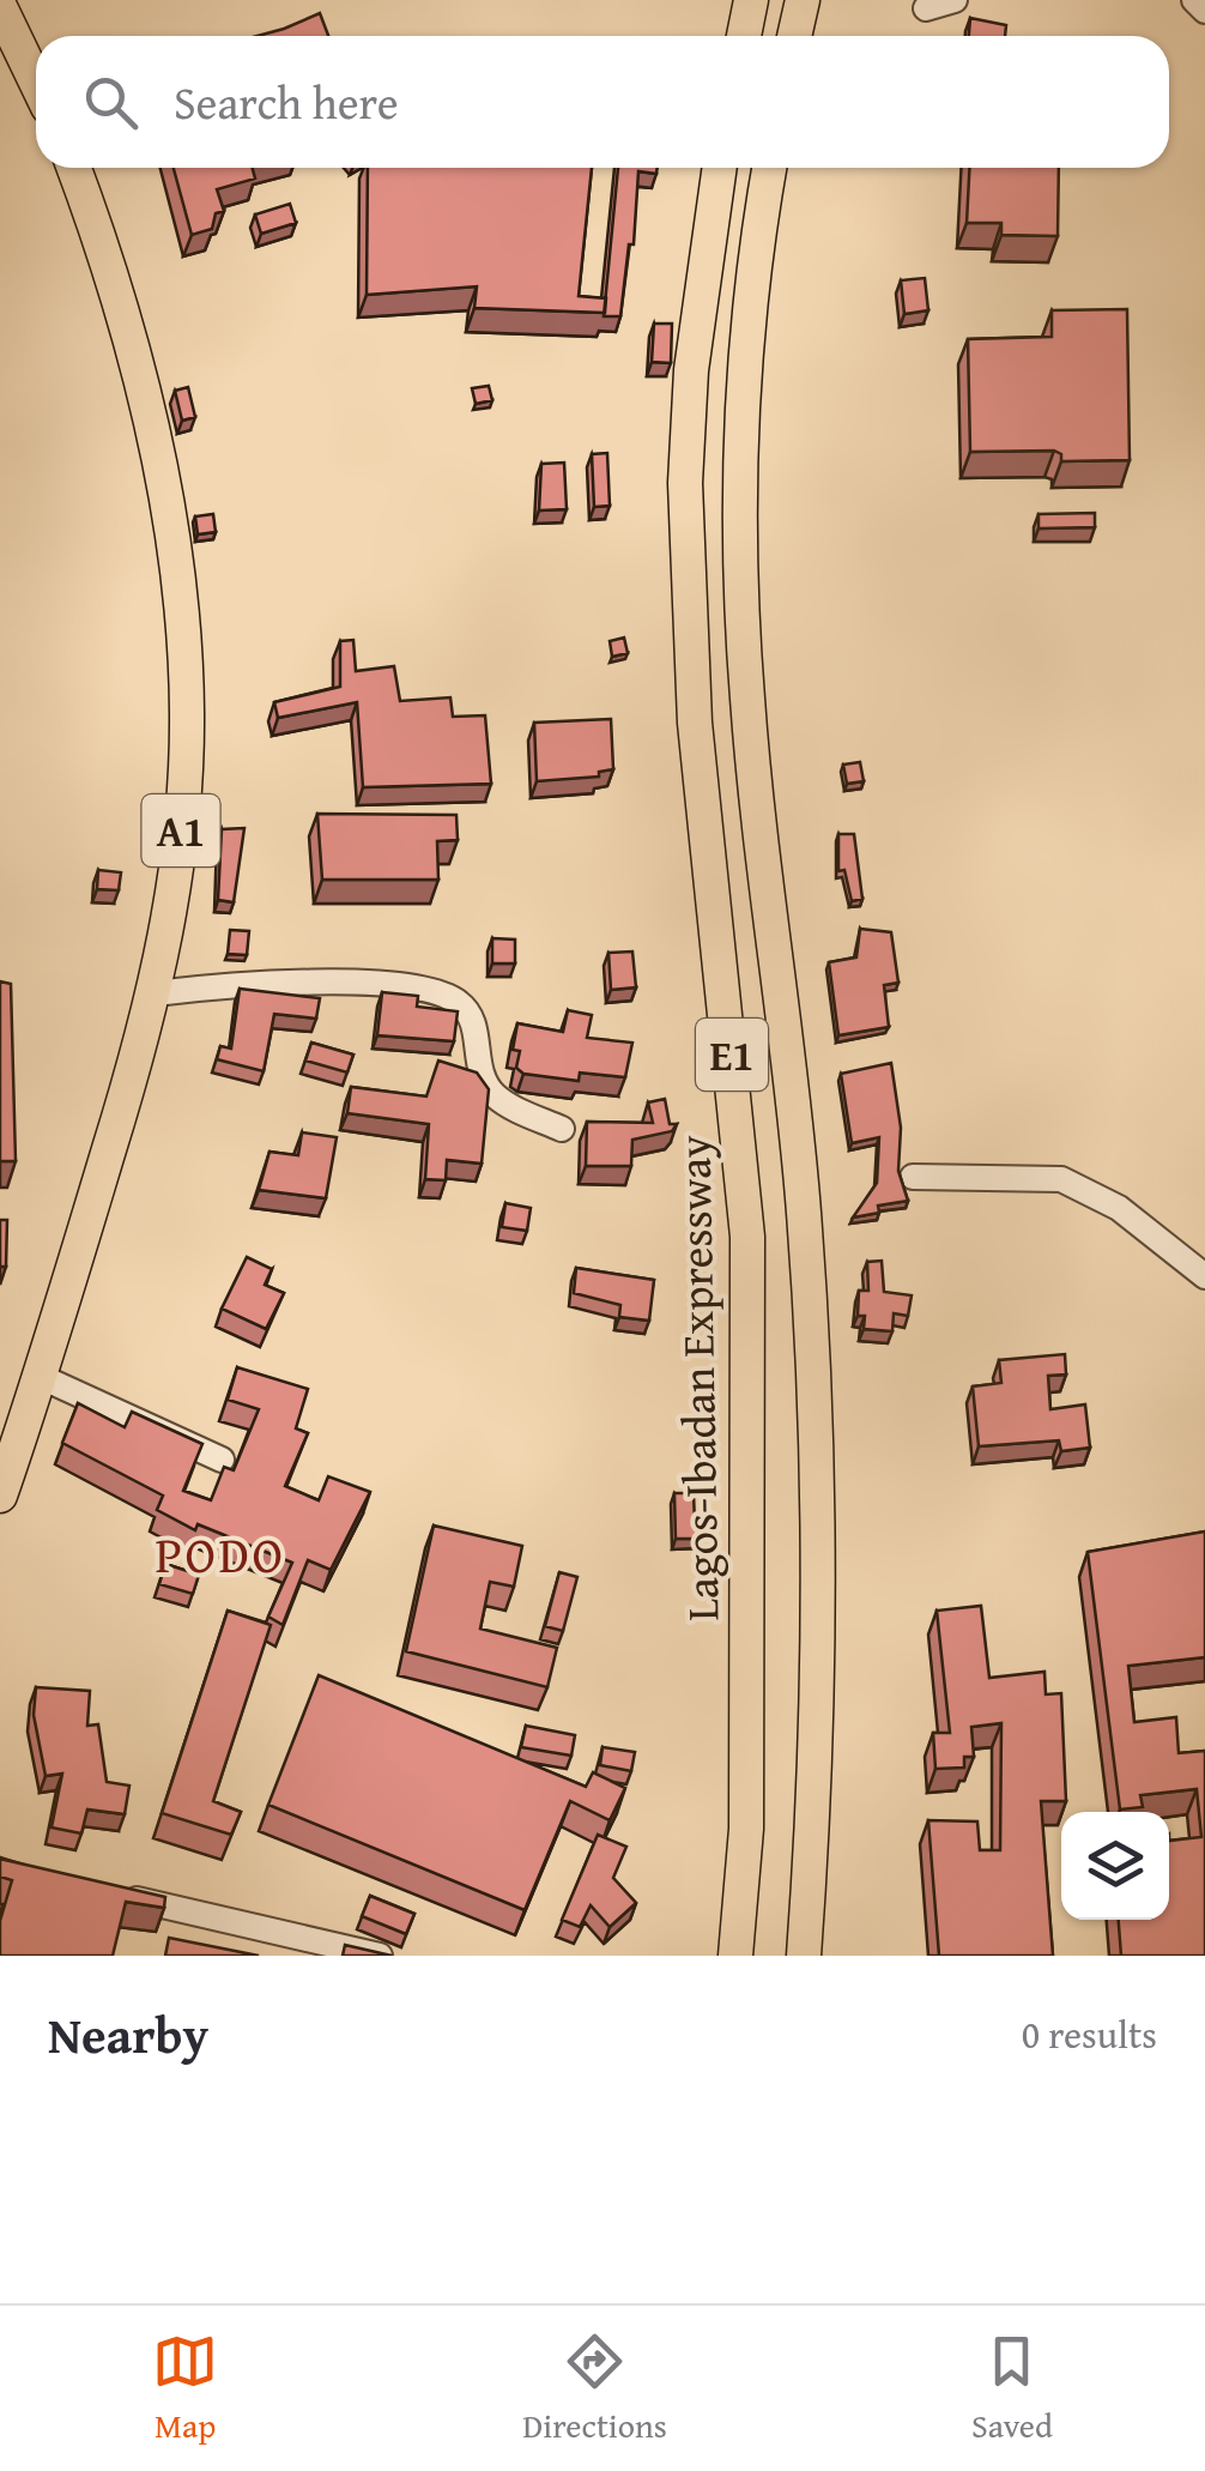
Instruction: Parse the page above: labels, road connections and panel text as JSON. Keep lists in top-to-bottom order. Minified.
{"streets":{"highway":["A1","E1","Lagos-Ibadan Expressway"]},"districts":["PODO"],"page":{"search":"Search here","heading":["Nearby","0 results"],"nav":["Map","Directions","Saved"]}}
